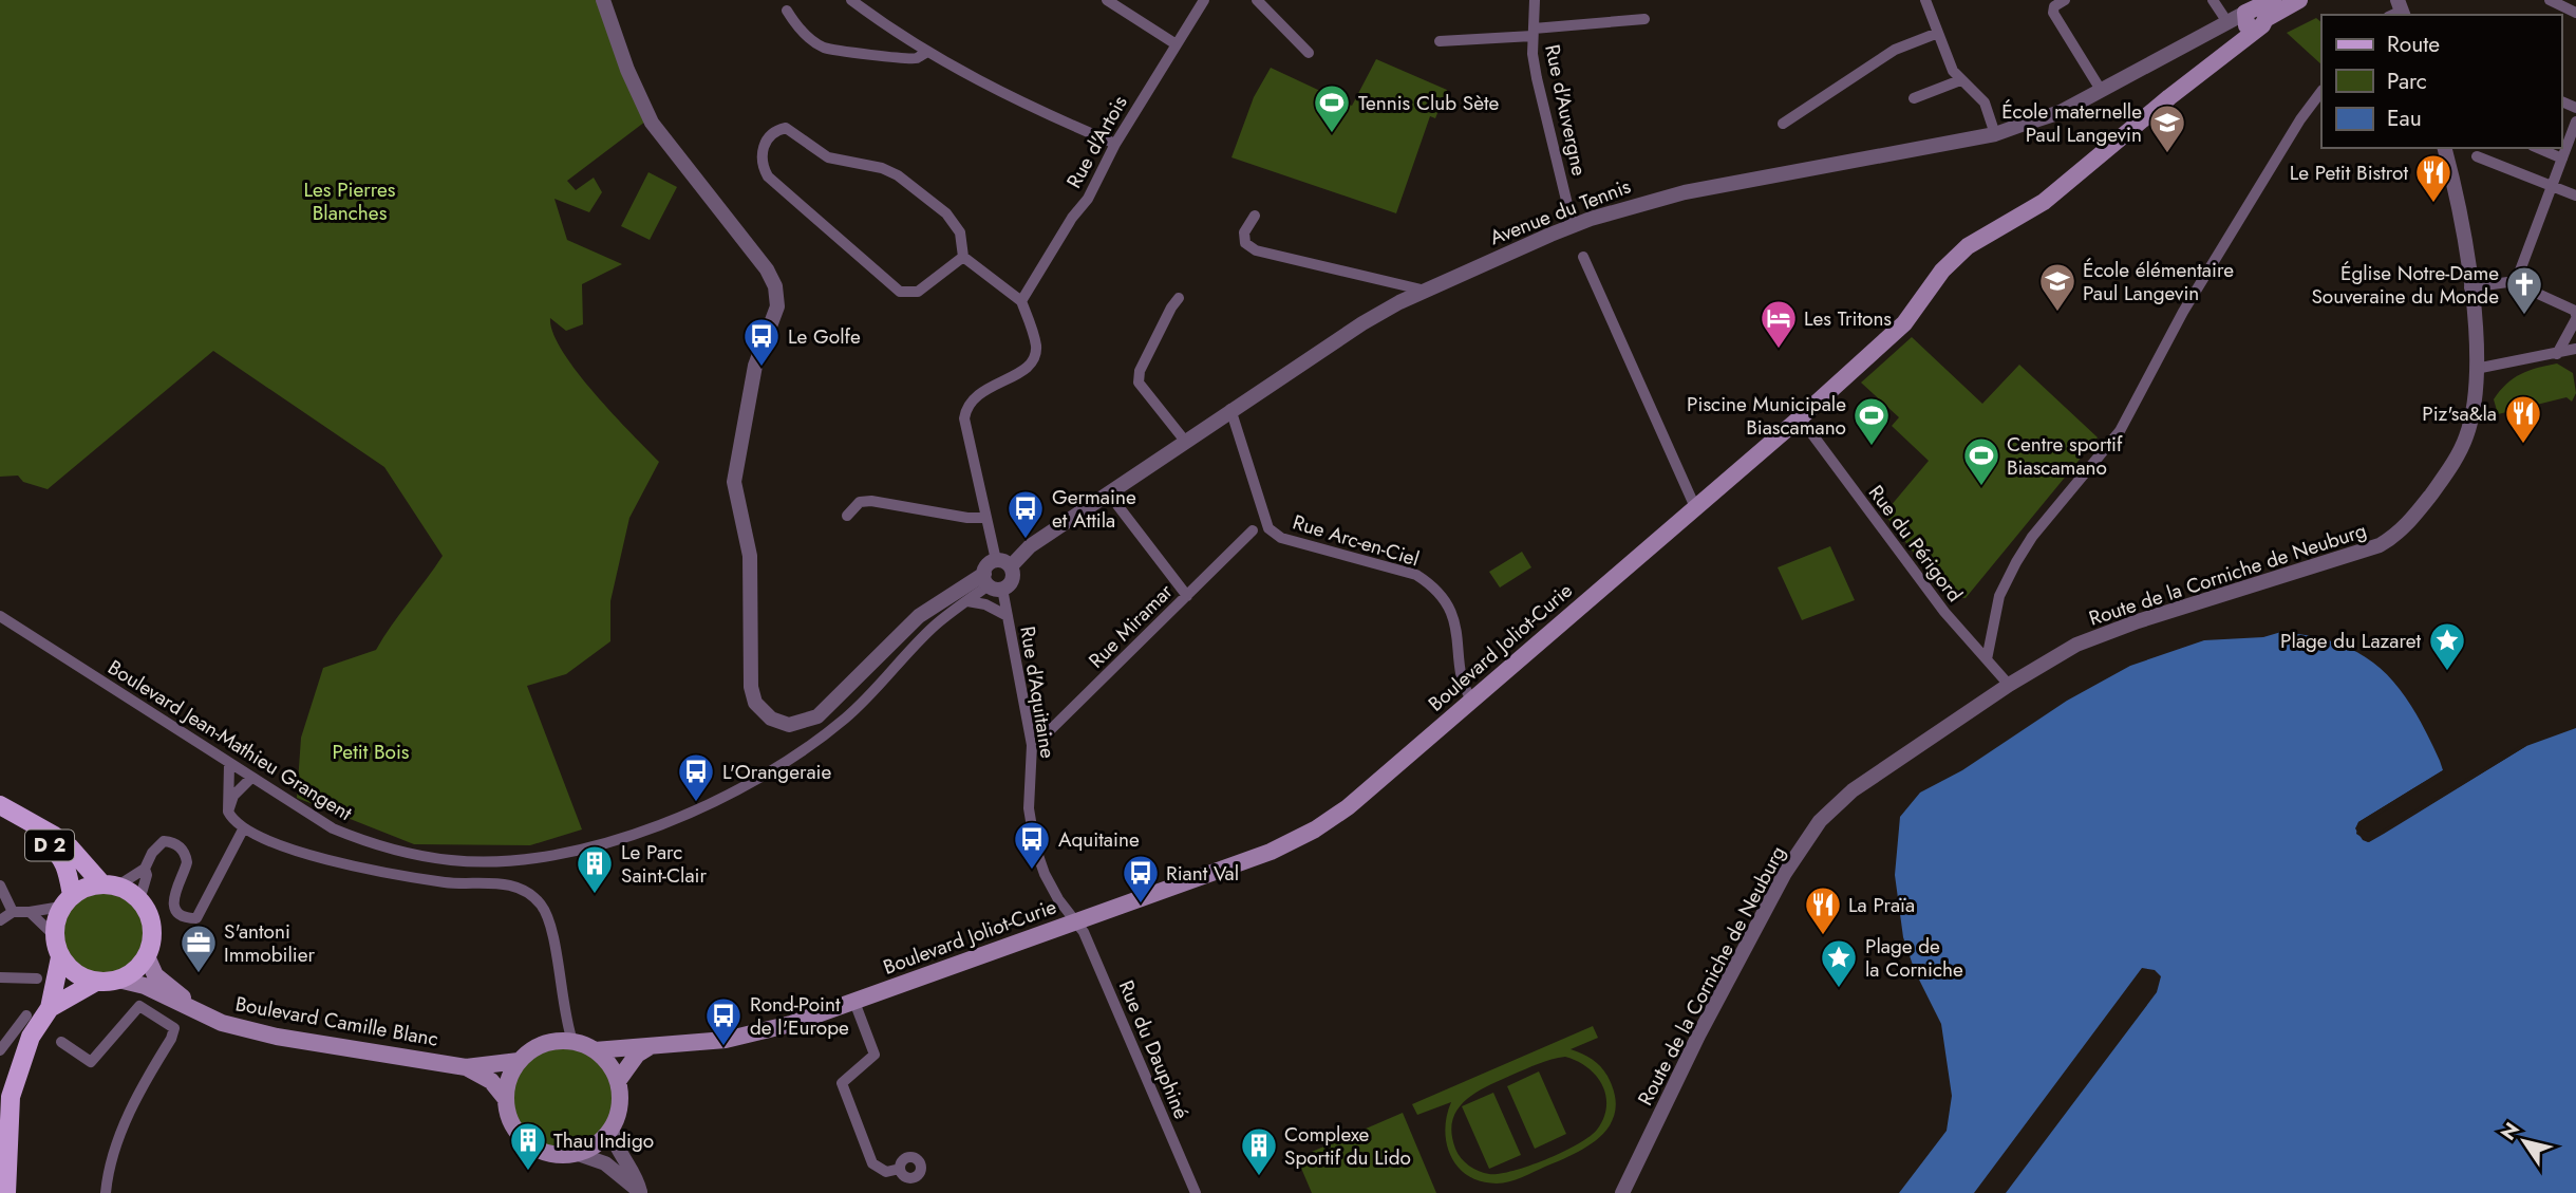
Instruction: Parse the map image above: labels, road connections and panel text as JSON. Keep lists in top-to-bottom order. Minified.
{"streets":{"main road":["Avenue du Tennis","Boulevard Joliot-Curie","D 2","Boulevard Camille Blanc"],"street":["Rue d'Auvergne","Rue d'Artois","Rue Arc-en-Ciel","Rue du Périgord","Route de la Corniche de Neuburg","Rue Miramar","Rue d'Aquitaine","Boulevard Jean-Mathieu Grangent","Rue du Dauphiné"]},"crossings":[["Rue d'Auvergne","Avenue du Tennis"],["Avenue du Tennis","Rue Arc-en-Ciel"],["Avenue du Tennis","Boulevard Joliot-Curie"],["Avenue du Tennis","Rue d'Aquitaine"],["Avenue du Tennis","Boulevard Jean-Mathieu Grangent"],["Rue Arc-en-Ciel","Boulevard Joliot-Curie"],["Rue du Périgord","Route de la Corniche de Neuburg"],["Rue du Périgord","Boulevard Joliot-Curie"],["Rue Miramar","Rue d'Aquitaine"],["Boulevard Joliot-Curie","Rue d'Aquitaine"],["Boulevard Joliot-Curie","Boulevard Camille Blanc"],["Boulevard Joliot-Curie","Rue du Dauphiné"],["Rue d'Aquitaine","Boulevard Jean-Mathieu Grangent"],["Rue d'Aquitaine","Rue du Dauphiné"],["D 2","Boulevard Camille Blanc"]],"parks":["Les Pierres Blanches","Petit Bois"],"places":{"sports":["Tennis Club Sète","Piscine Municipale Biascamano","Centre sportif Biascamano"],"school or university":["École maternelle Paul Langevin","École élémentaire Paul Langevin"],"restaurant":["Le Petit Bistrot","Piz'sa&la","La Praïa"],"church":["Église Notre-Dame Souveraine du Monde"],"hotel":["Les Tritons"],"bus stop":["Le Golfe","Germaine et Attila","L'Orangeraie","Aquitaine","Riant Val","Rond-Point de l'Europe"],"place":["Plage du Lazaret","Plage de la Corniche"],"building":["Le Parc Saint-Clair","Thau Indigo","Complexe Sportif du Lido"],"office":["S'antoni Immobilier"]},"legend":["Route","Parc","Eau"],"north":"top left"}
